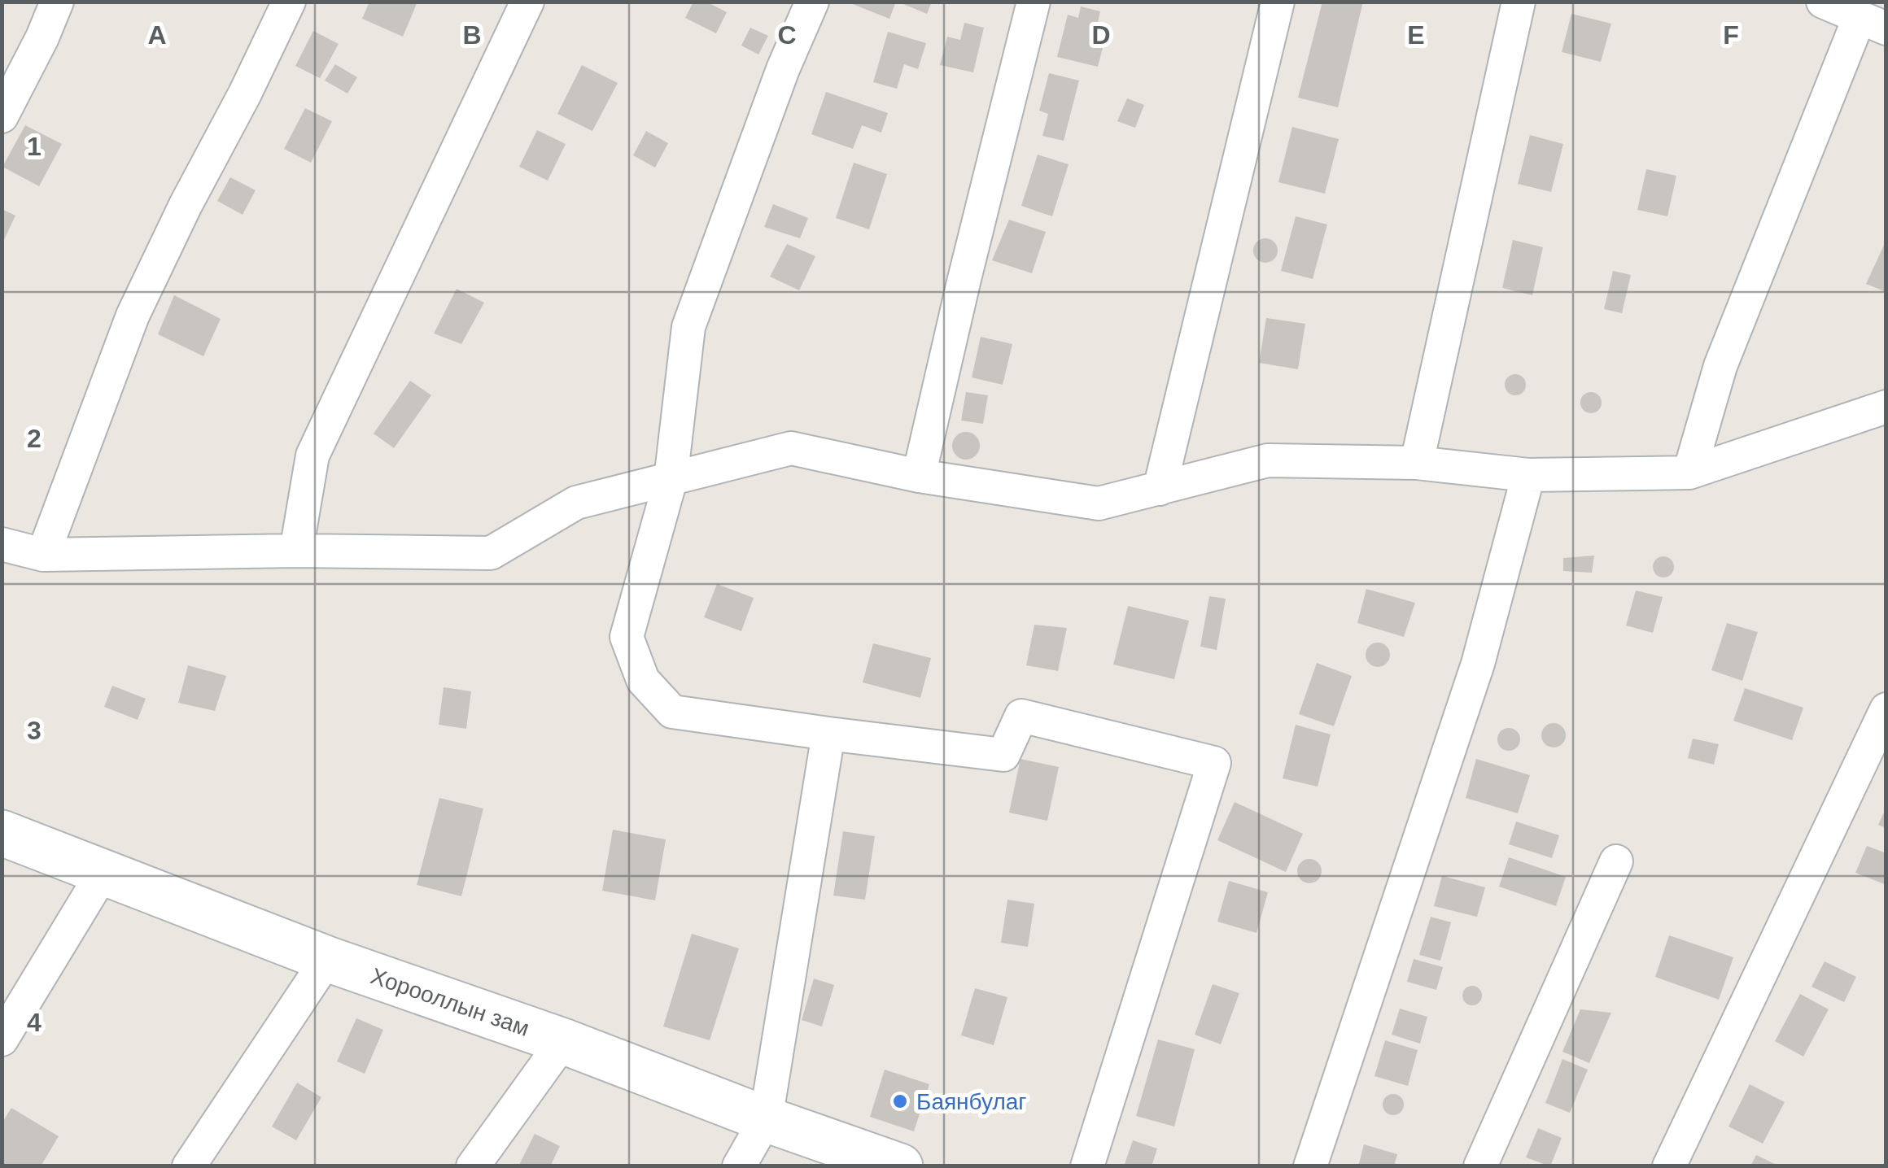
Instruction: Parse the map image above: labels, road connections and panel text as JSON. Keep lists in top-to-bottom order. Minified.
{"streets":{"street":["Хорооллын зам"]},"places":["Баянбулаг"],"grid":{"columns":["A","B","C","D","E","F"],"rows":["1","2","3","4"]}}
